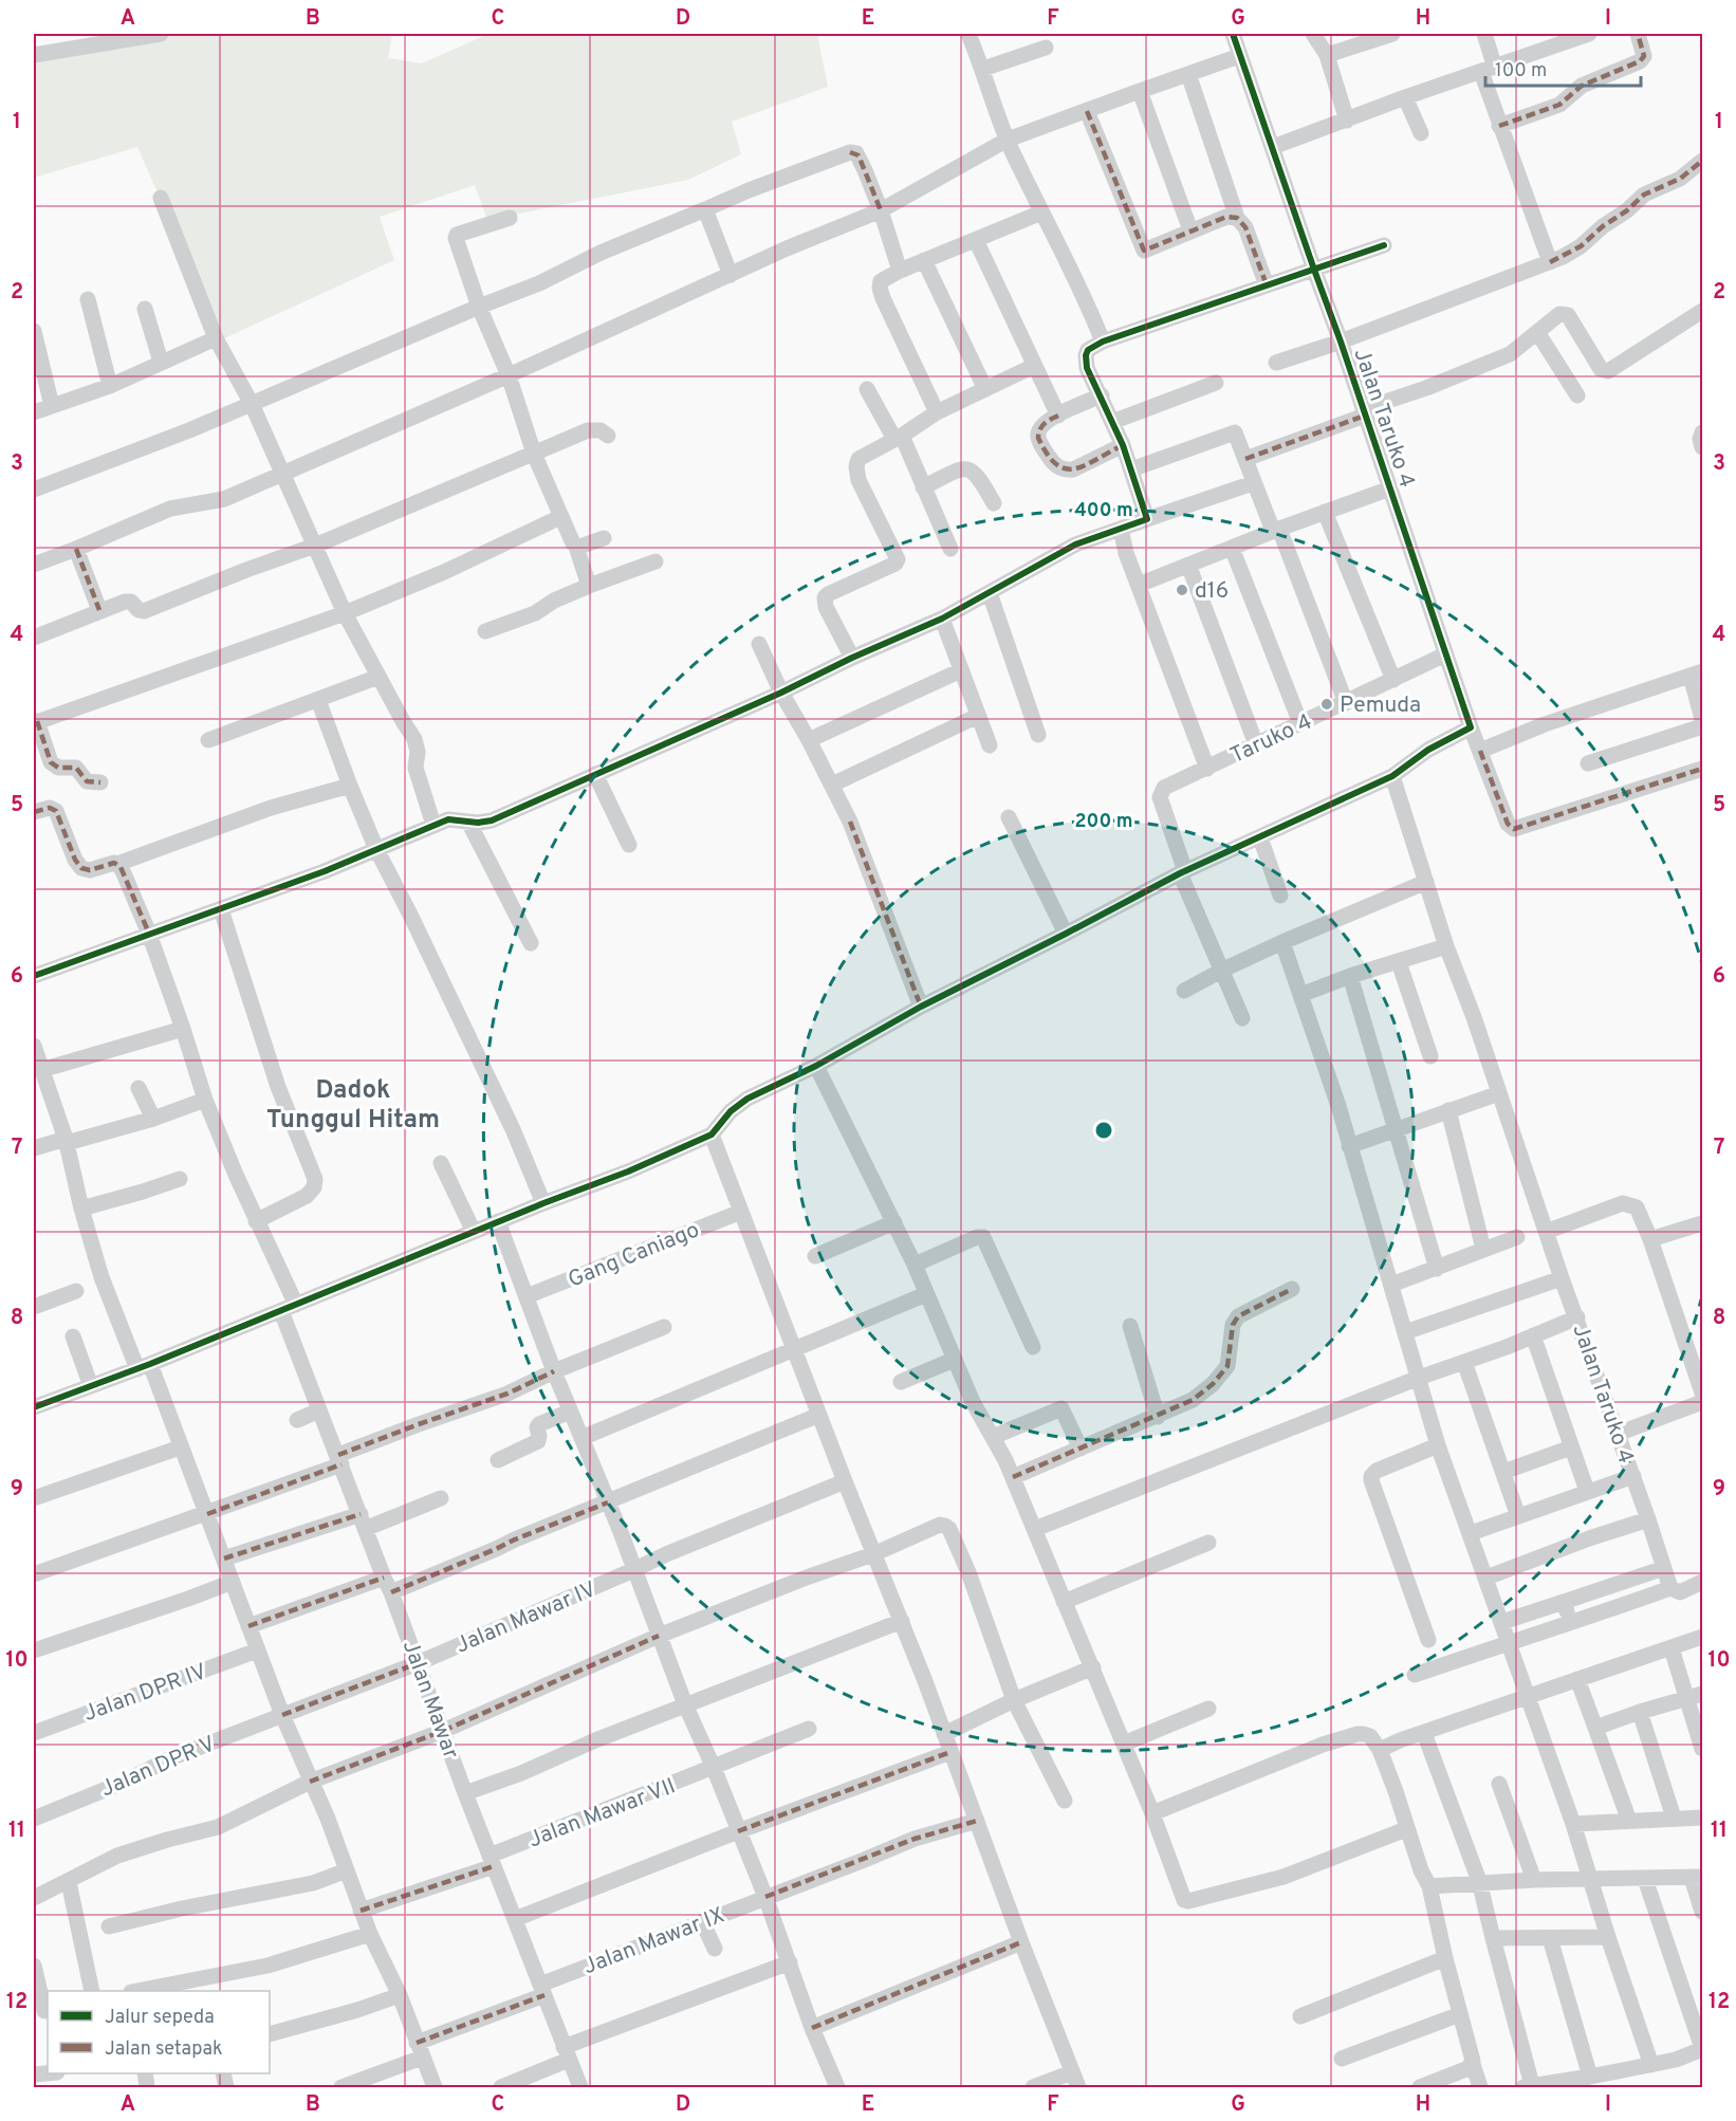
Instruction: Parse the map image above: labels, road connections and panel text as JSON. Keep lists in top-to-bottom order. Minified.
{"streets":{"street":["Jalan Taruko 4","Taruko 4","Gang Caniago","Jalan Mawar IV","Jalan DPR IV","Jalan Mawar","Jalan DPR V","Jalan Mawar VII","Jalan Mawar IX"]},"crossings":[["Jalan Taruko 4","Taruko 4"],["Jalan Mawar IV","Jalan Mawar"],["Jalan Mawar IV","Jalan DPR V"],["Jalan Mawar","Jalan Mawar VII"],["Jalan Mawar","Jalan Mawar IX"]],"districts":["Dadok Tunggul Hitam"],"places":["d16","Pemuda"],"legend":["Jalur sepeda","Jalan setapak"],"scale_bar":"100 m","grid":{"columns":["A","B","C","D","E","F","G","H","I"],"rows":["1","2","3","4","5","6","7","8","9","10","11","12"]},"rings":["400 m","200 m"]}
